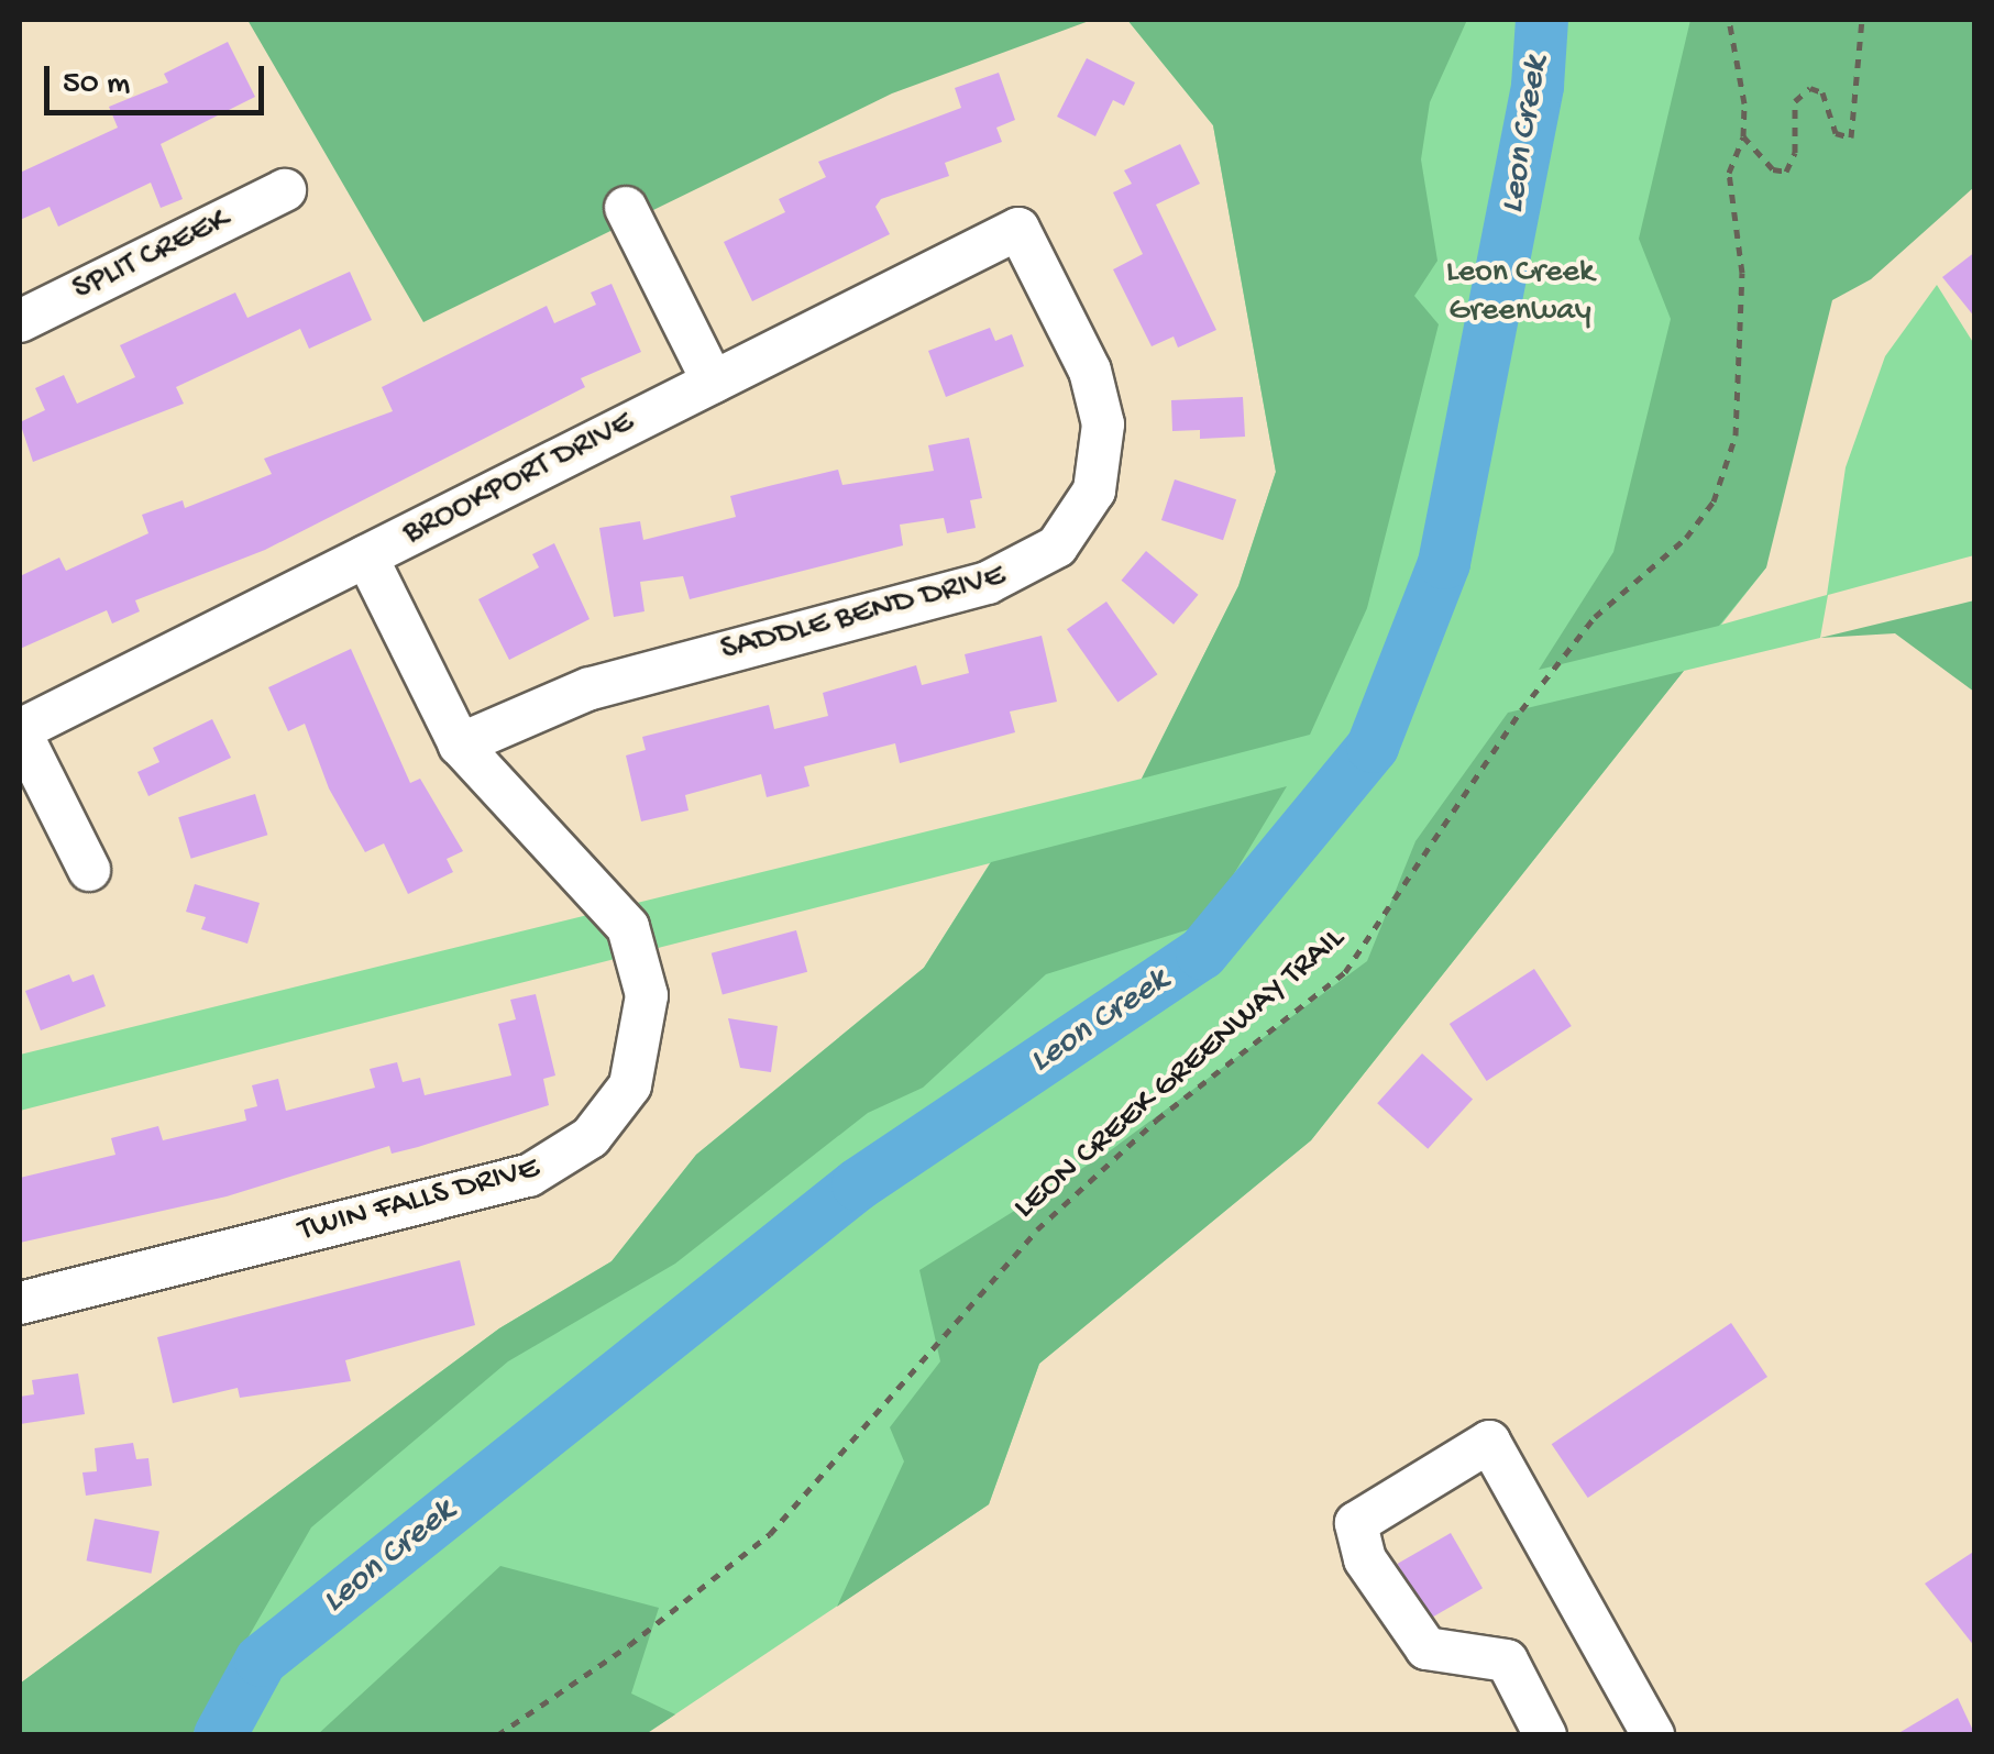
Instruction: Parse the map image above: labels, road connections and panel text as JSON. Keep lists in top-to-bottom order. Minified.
{"streets":{"street":["SPLIT CREEK","BROOKPORT DRIVE","SADDLE BEND DRIVE","TWIN FALLS DRIVE"],"path":["LEON CREEK GREENWAY TRAIL"]},"crossings":[["BROOKPORT DRIVE","SADDLE BEND DRIVE"],["BROOKPORT DRIVE","TWIN FALLS DRIVE"],["SADDLE BEND DRIVE","TWIN FALLS DRIVE"]],"water":["Leon Creek"],"parks":["Leon Creek Greenway"],"scale_bar":"50 m"}
